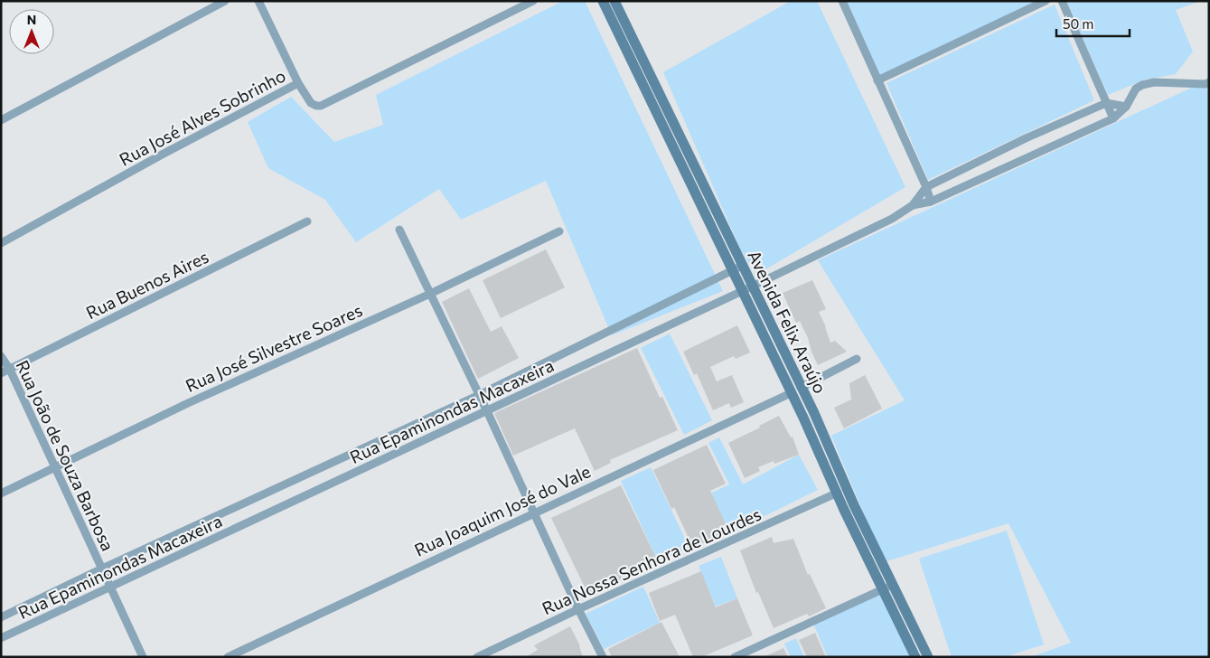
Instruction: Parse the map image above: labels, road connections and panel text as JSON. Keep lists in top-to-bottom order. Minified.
{"streets":{"main road":["Avenida Felix Araújo"],"street":["Rua José Alves Sobrinho","Rua Buenos Aires","Rua José Silvestre Soares","Rua Epaminondas Macaxeira","Rua João de Souza Barbosa","Rua Joaquim José do Vale","Rua Nossa Senhora de Lourdes"]},"crossings":[["Rua Buenos Aires","Rua João de Souza Barbosa"],["Avenida Felix Araújo","Rua Epaminondas Macaxeira"],["Avenida Felix Araújo","Rua Joaquim José do Vale"],["Avenida Felix Araújo","Rua Nossa Senhora de Lourdes"],["Rua José Silvestre Soares","Rua João de Souza Barbosa"],["Rua Epaminondas Macaxeira","Rua João de Souza Barbosa"]],"scale_bar":"50 m","north":"top"}
